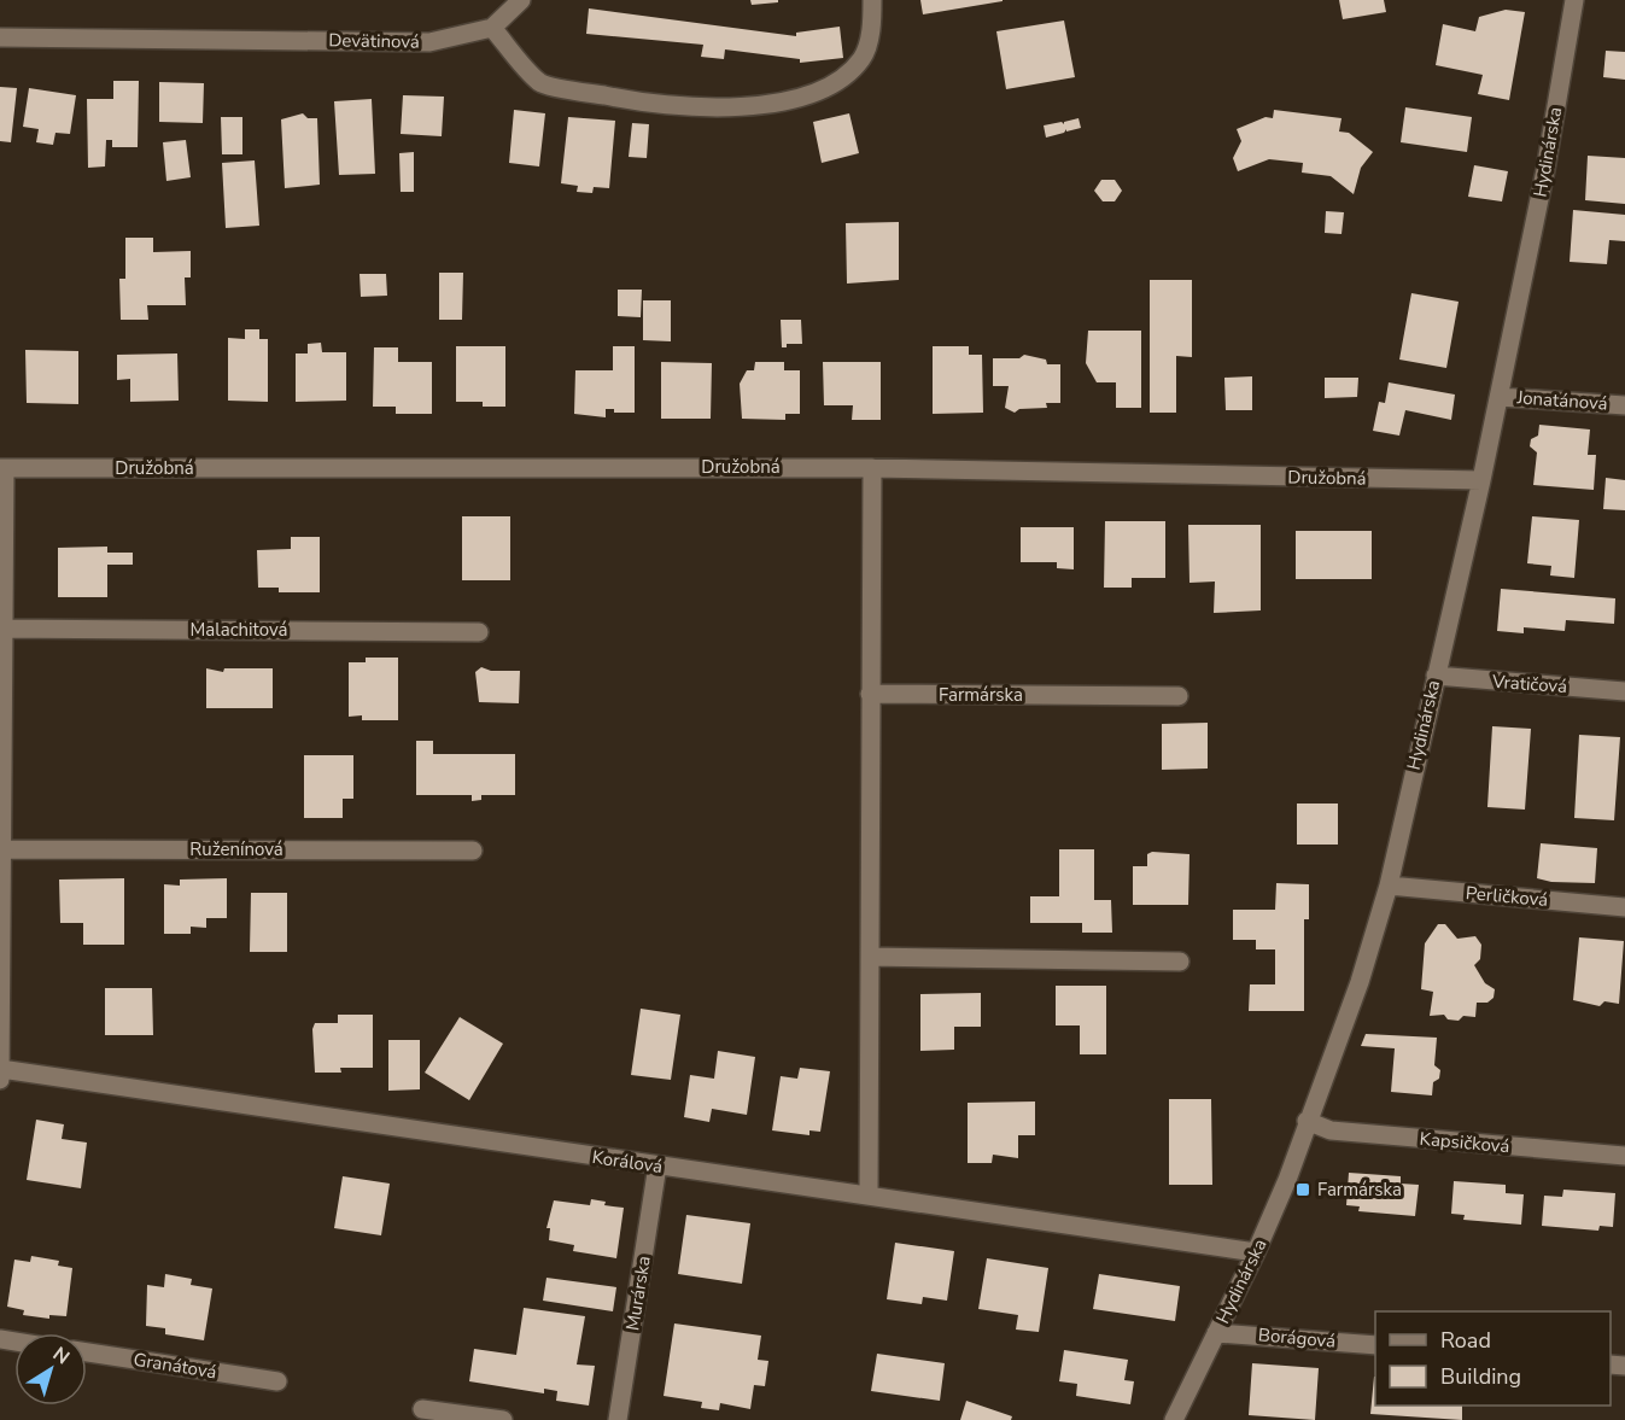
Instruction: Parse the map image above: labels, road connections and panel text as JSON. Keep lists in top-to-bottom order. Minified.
{"streets":{"street":["Devätinová","Hydinárska","Jonatánová","Družobná","Malachitová","Vratičová","Farmárska","Ruženínová","Perličková","Kapsičková","Korálová","Murárska","Borágová","Granátová"]},"crossings":[["Hydinárska","Jonatánová"],["Hydinárska","Družobná"],["Hydinárska","Vratičová"],["Hydinárska","Perličková"],["Hydinárska","Kapsičková"],["Hydinárska","Korálová"],["Hydinárska","Borágová"],["Korálová","Murárska"]],"places":{"transit":["Farmárska"]},"legend":["Road","Building"],"north":"top right"}
